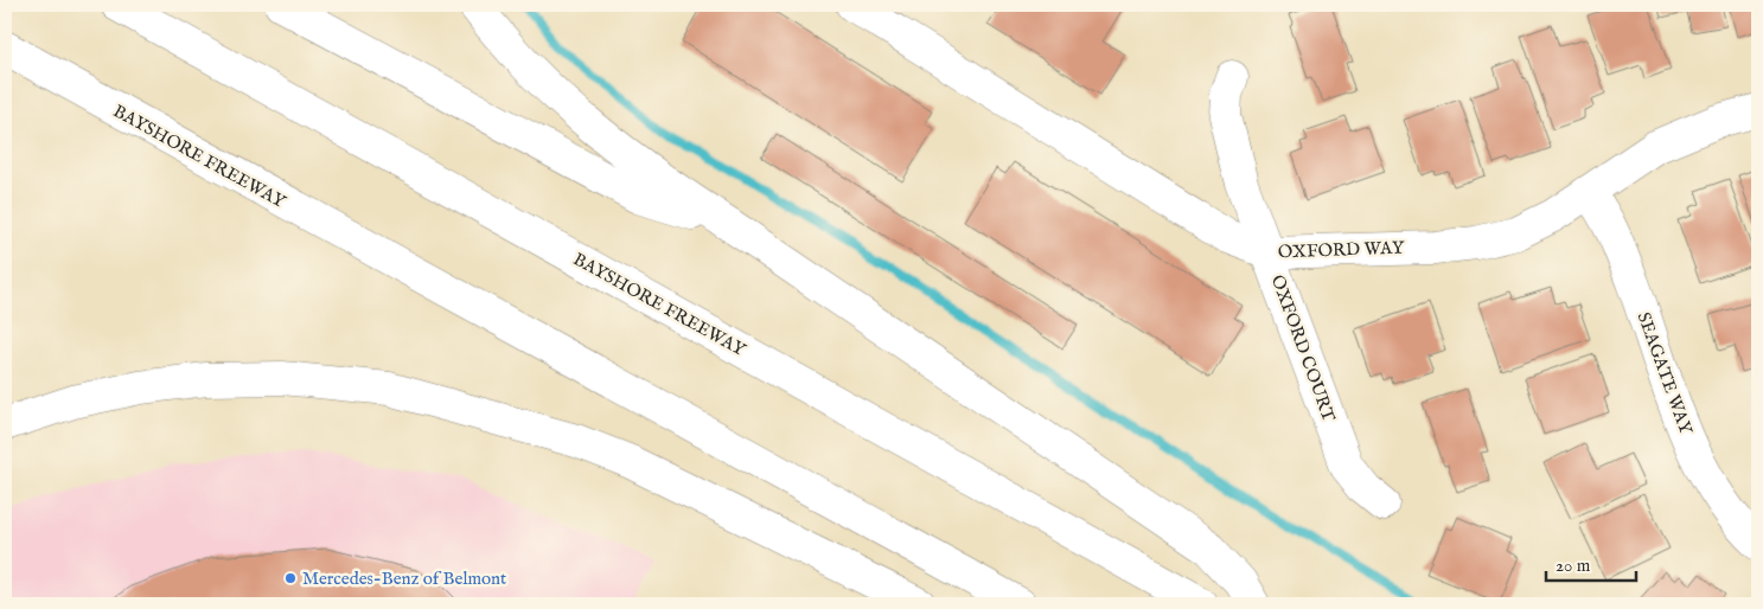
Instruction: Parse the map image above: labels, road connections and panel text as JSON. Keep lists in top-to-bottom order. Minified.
{"streets":{"main road":["BAYSHORE FREEWAY","OXFORD WAY","OXFORD COURT","SEAGATE WAY"]},"crossings":[["OXFORD WAY","OXFORD COURT"],["OXFORD WAY","SEAGATE WAY"]],"places":["Mercedes-Benz of Belmont"],"scale_bar":"20 m"}
